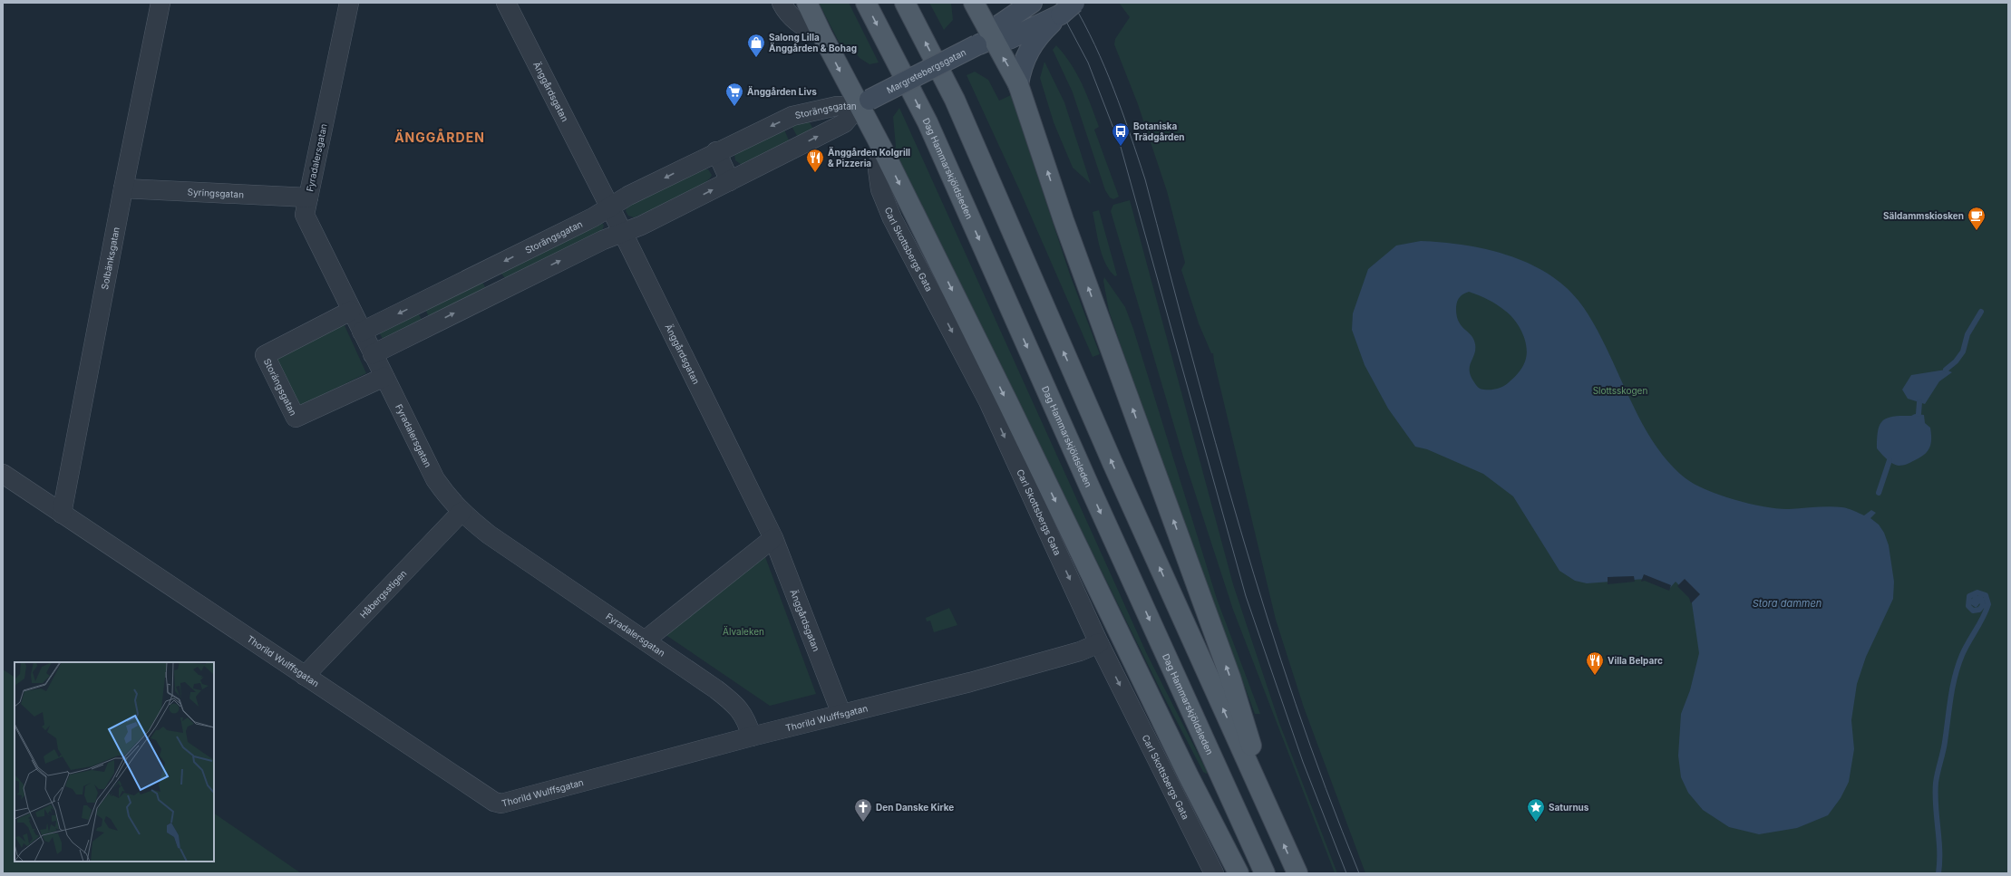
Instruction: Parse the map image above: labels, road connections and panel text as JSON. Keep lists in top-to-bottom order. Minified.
{"streets":{"main road":["Margretebergsgatan","Dag Hammarskjöldsleden"],"street":["Änggårdsgatan","Storängsgatan","Fyradalersgatan","Syringsgatan","Carl Skottsbergs Gata","Solbänksgatan","Håbergsstigen","Thorild Wulffsgatan"]},"crossings":[["Margretebergsgatan","Storängsgatan"],["Änggårdsgatan","Storängsgatan"],["Änggårdsgatan","Thorild Wulffsgatan"],["Storängsgatan","Fyradalersgatan"],["Fyradalersgatan","Syringsgatan"],["Fyradalersgatan","Håbergsstigen"],["Fyradalersgatan","Thorild Wulffsgatan"],["Syringsgatan","Solbänksgatan"],["Carl Skottsbergs Gata","Thorild Wulffsgatan"],["Solbänksgatan","Thorild Wulffsgatan"],["Håbergsstigen","Thorild Wulffsgatan"]],"one_way":["Carl Skottsbergs Gata"],"districts":["ÄNGGÅRDEN"],"water":["Stora dammen"],"parks":["Slottsskogen","Älvaleken"],"places":{"shop":["Salong Lilla Änggården & Bohag"],"supermarket":["Änggården Livs"],"bus stop":["Botaniska Trädgården"],"restaurant":["Änggården Kolgrill & Pizzeria","Villa Belparc"],"cafe":["Säldammskiosken"],"church":["Den Danske Kirke"],"place":["Saturnus"]}}
